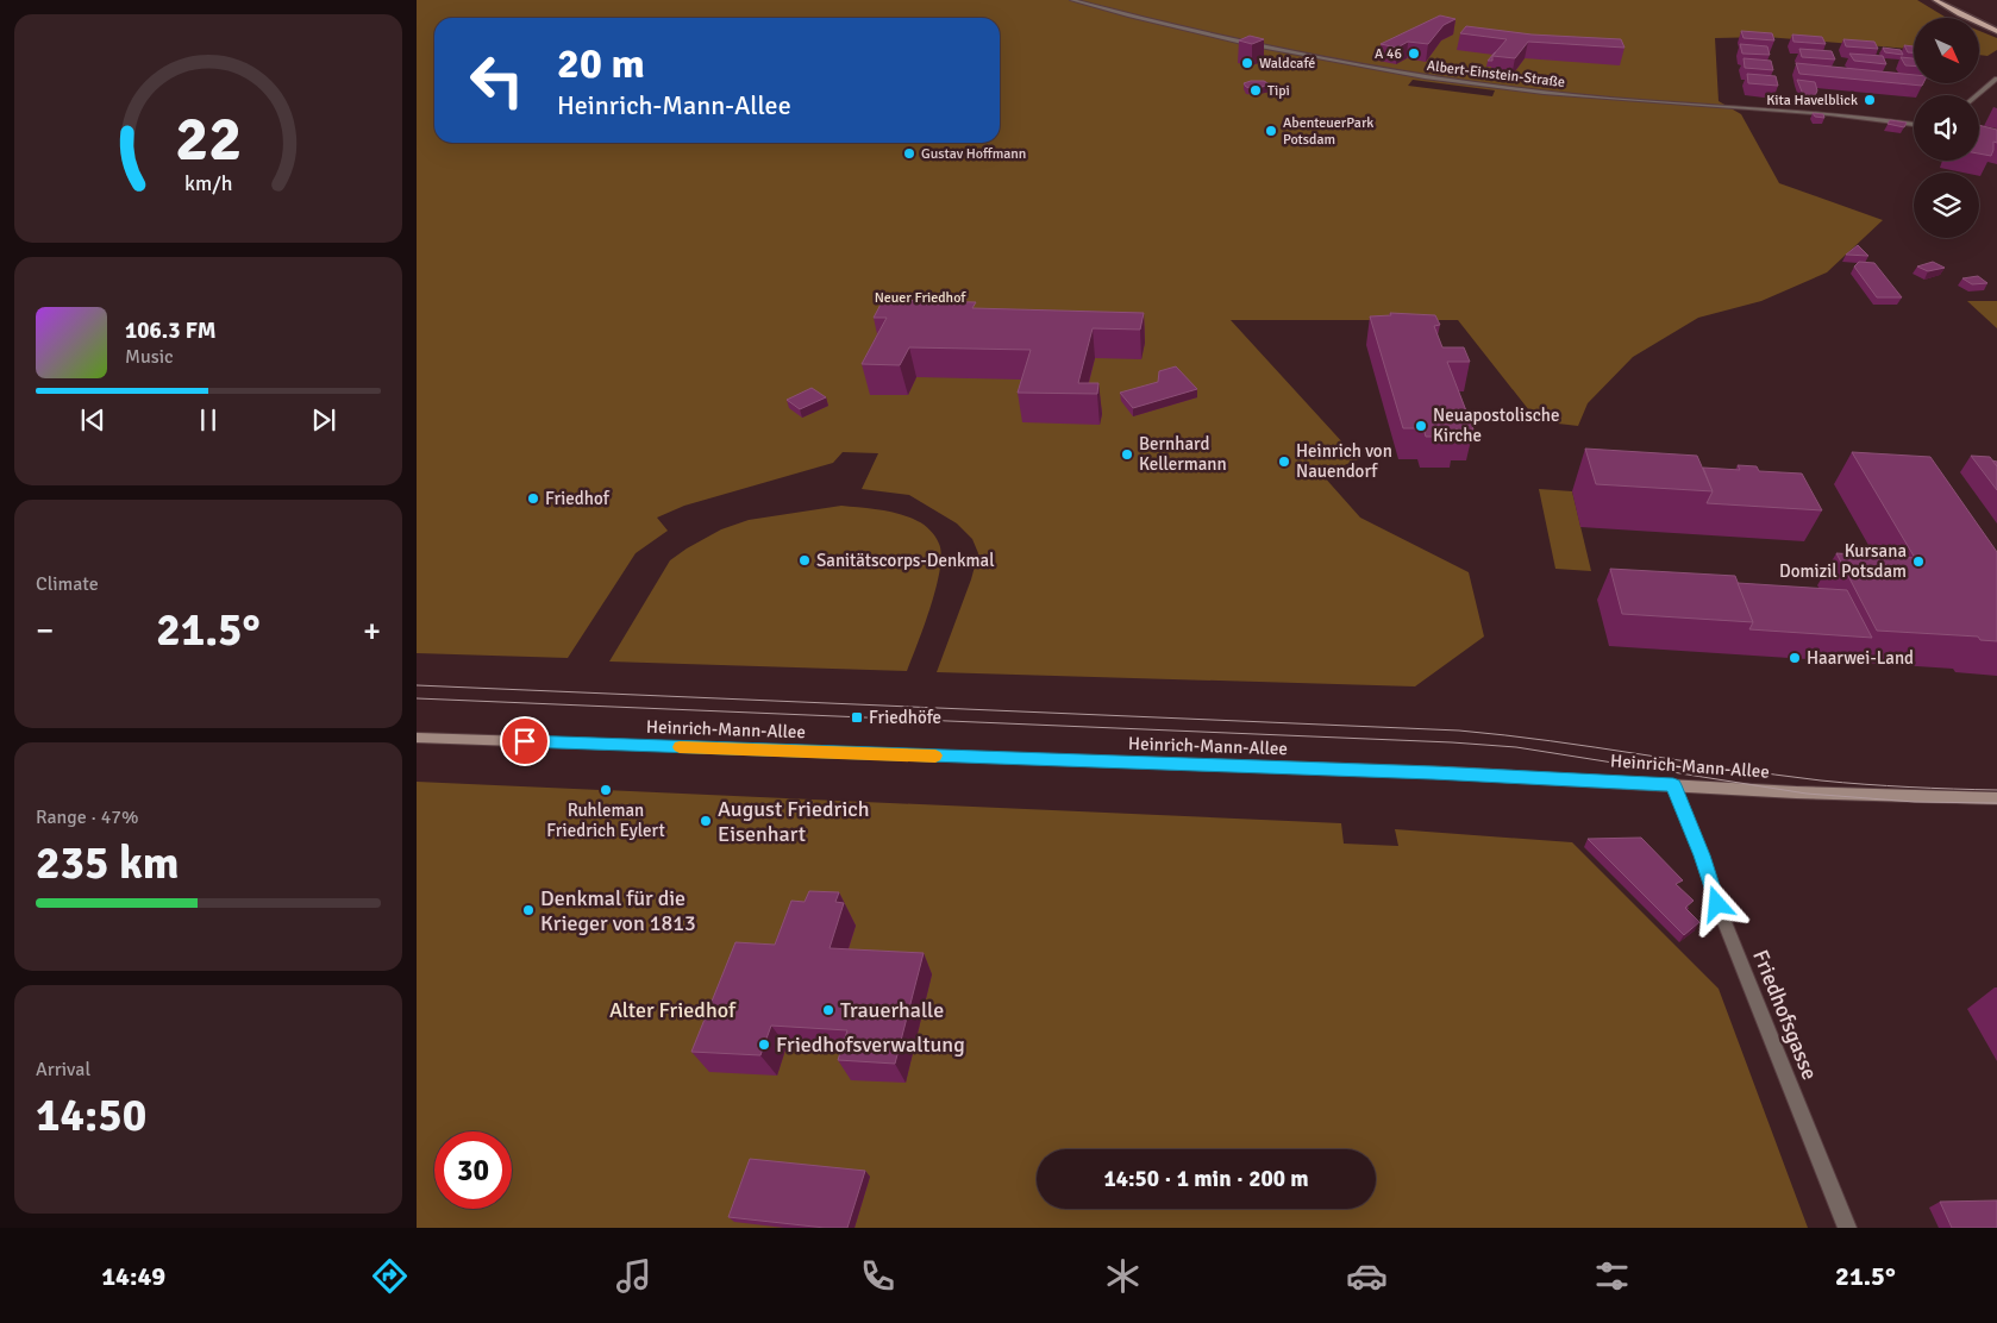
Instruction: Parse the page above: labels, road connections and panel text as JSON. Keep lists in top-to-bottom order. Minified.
{"streets":{"main road":["Heinrich-Mann-Allee"],"street":["Albert-Einstein-Straße","Friedhofsgasse"]},"crossings":[["Heinrich-Mann-Allee","Friedhofsgasse"]],"parks":["Neuer Friedhof","Alter Friedhof"],"places":{"other":["A 46","Waldcafé","Tipi","Kita Havelblick","AbenteuerPark Potsdam","Gustav Hoffmann","Neuapostolische Kirche","Bernhard Kellermann","Heinrich von Nauendorf","Friedhof","Sanitätscorps-Denkmal","Kursana Domizil Potsdam","Haarwei-Land","Ruhleman Friedrich Eylert","August Friedrich Eisenhart","Denkmal für die Krieger von 1813","Trauerhalle","Friedhofsverwaltung"],"transit":["Friedhöfe"]},"north":"bottom right","page":{"turn":["20 m","Heinrich-Mann-Allee"],"song":["106.3 FM","Music"],"tile":["Climate",["Range · 47%","235 km"],["Arrival","14:50"]],"heat":["−","21.5°","+"],"limit":"30","trip":"14:50 · 1 min · 200 m","tabs":["14:49","21.5°"],"gauge":["22","km/h"]}}
